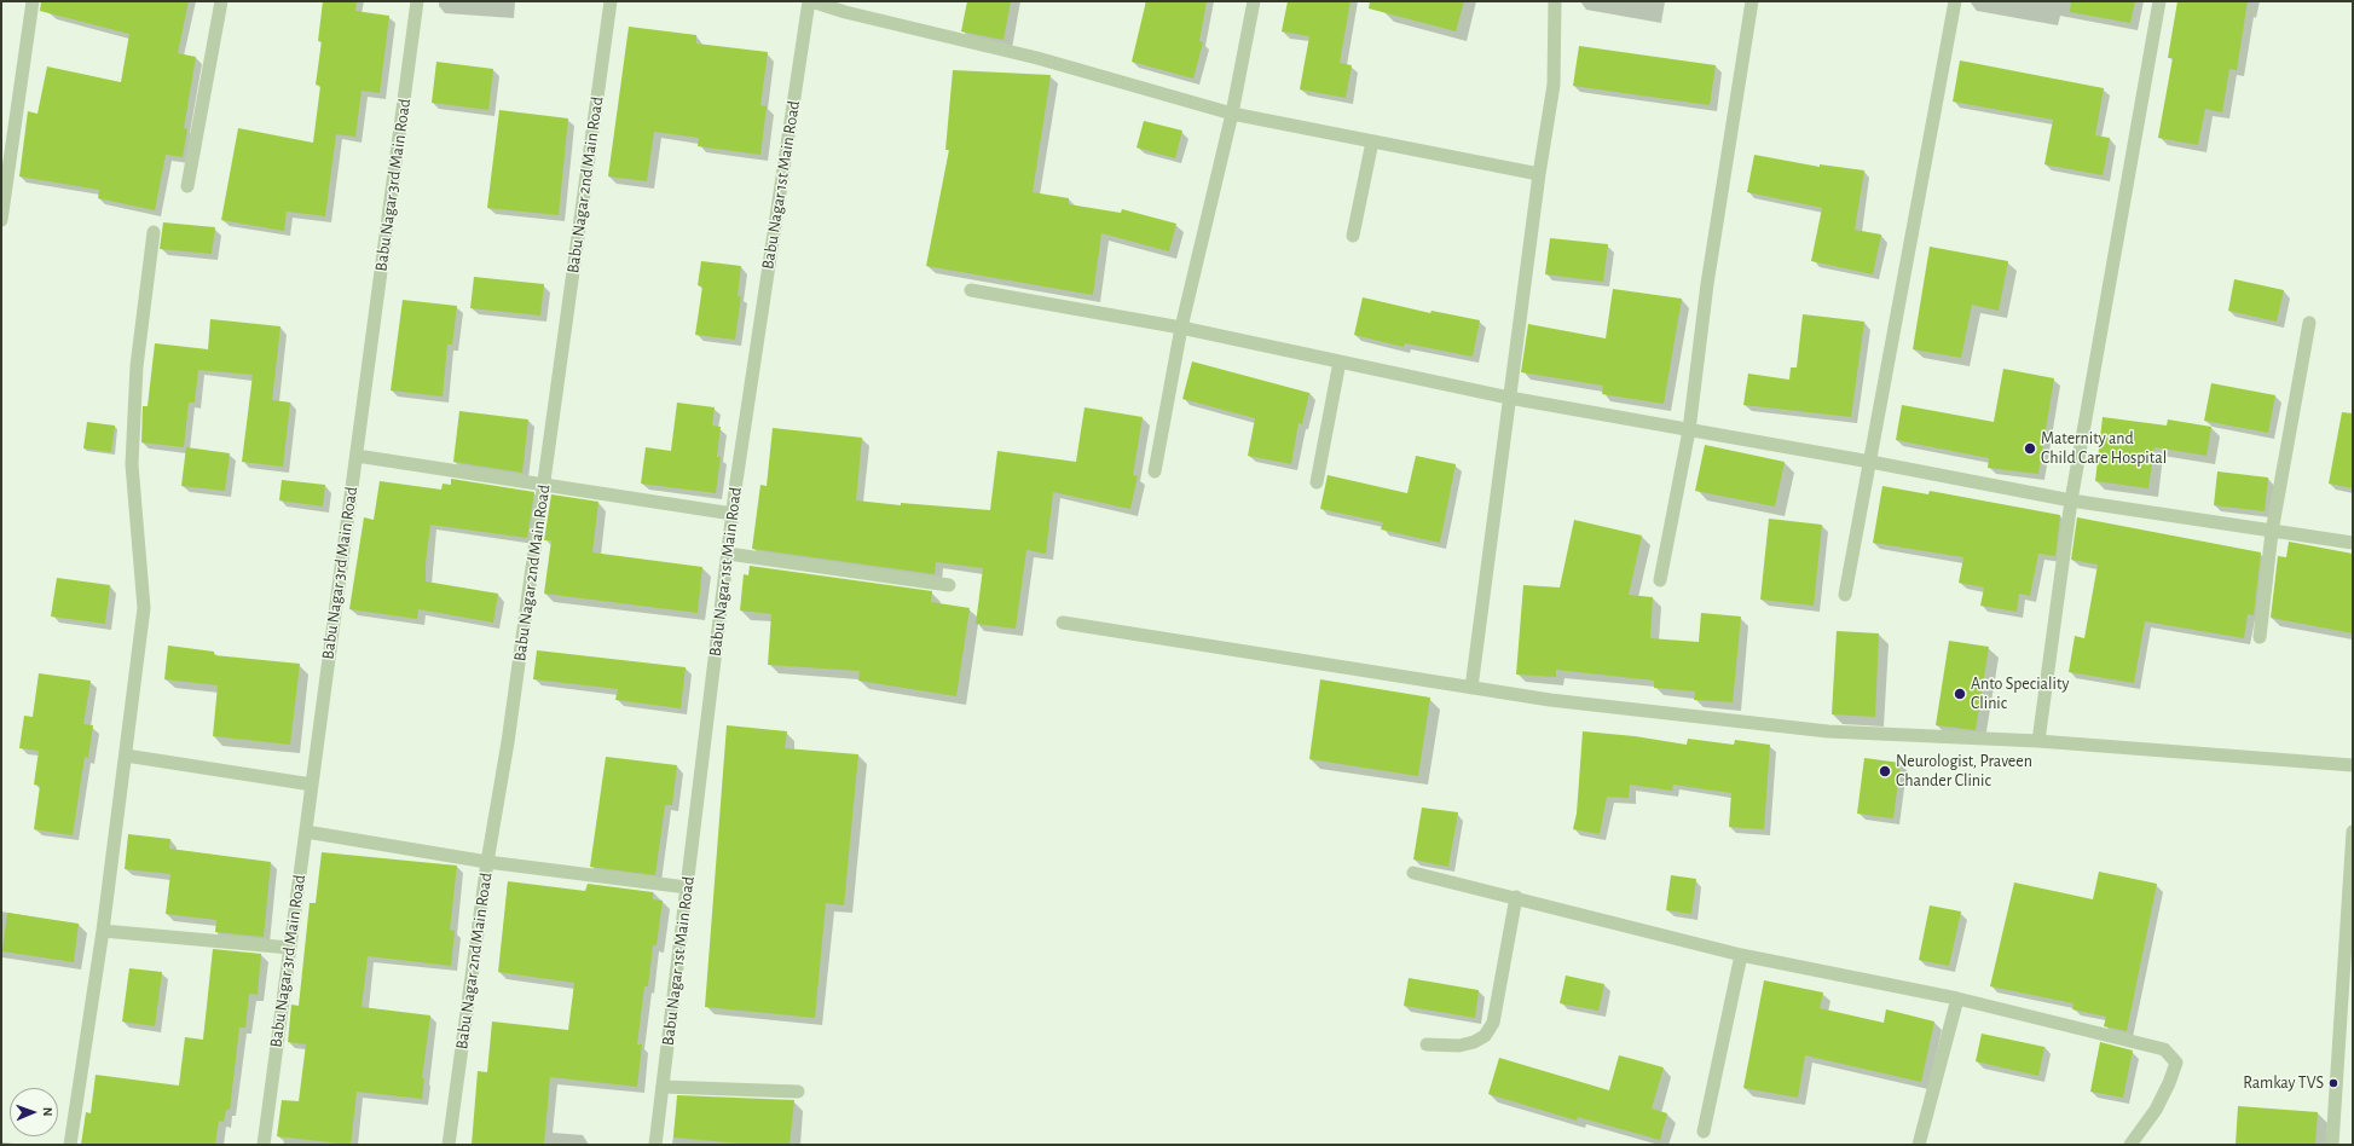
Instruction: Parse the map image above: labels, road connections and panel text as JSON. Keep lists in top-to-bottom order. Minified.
{"streets":{"street":["Babu Nagar 3rd Main Road","Babu Nagar 2nd Main Road","Babu Nagar 1st Main Road"]},"places":["Maternity and Child Care Hospital","Anto Speciality Clinic","Neurologist, Praveen Chander Clinic","Ramkay TVS"],"north":"right"}
